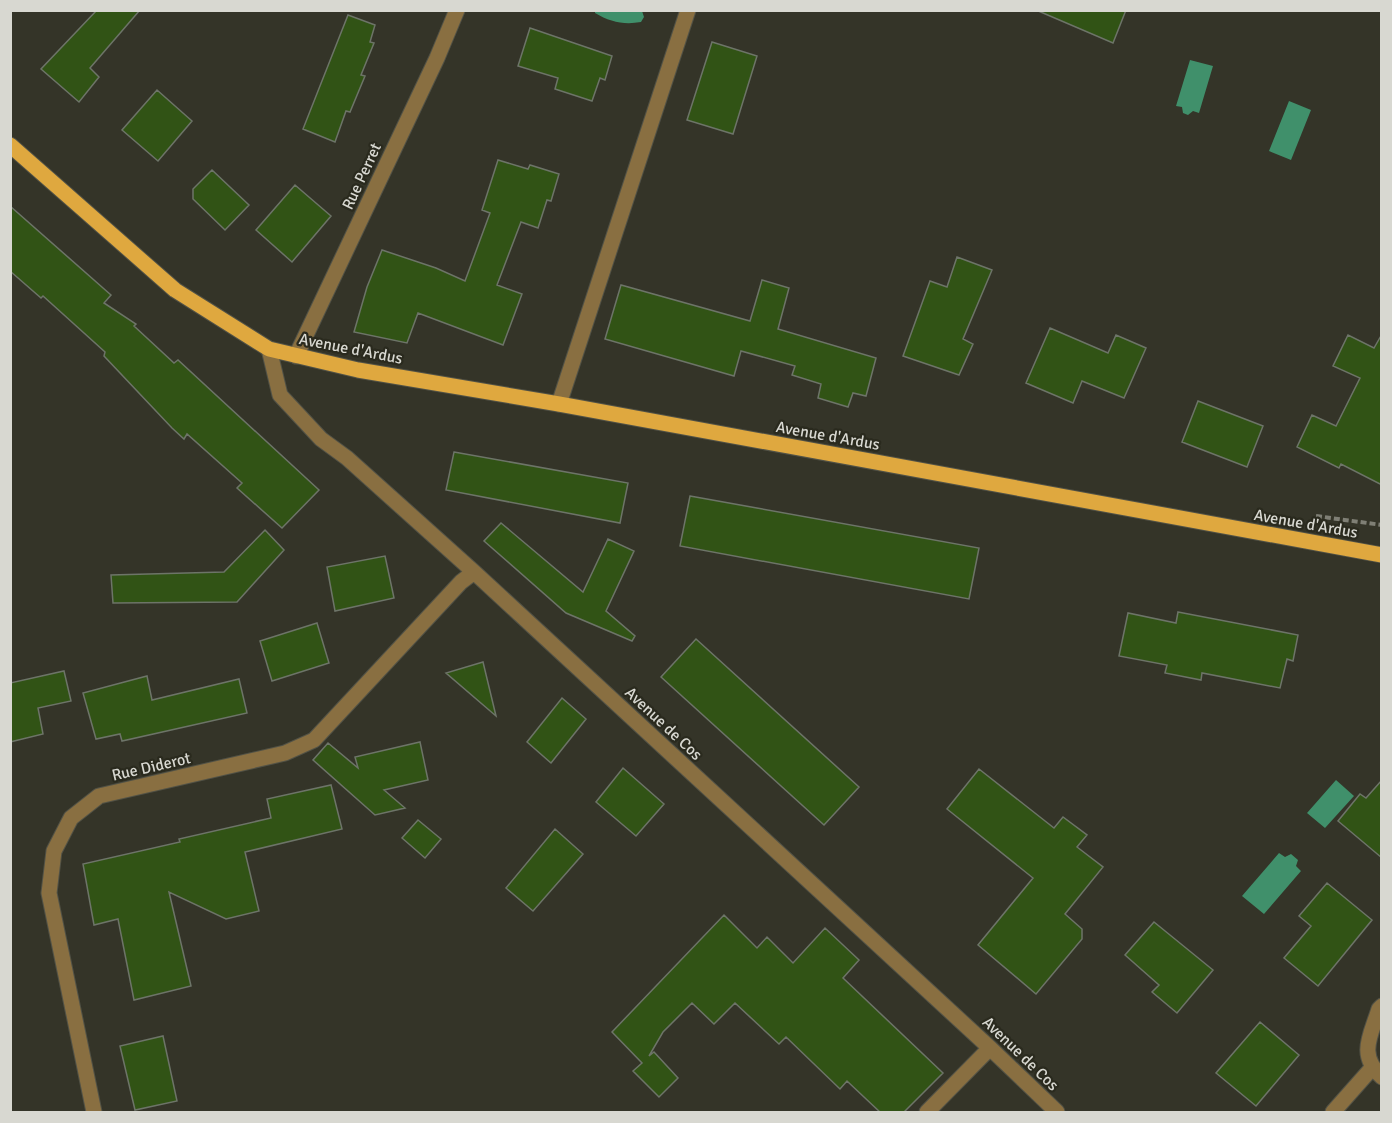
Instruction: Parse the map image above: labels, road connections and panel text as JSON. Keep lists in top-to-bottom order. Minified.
{"streets":{"main road":["Avenue d'Ardus"],"street":["Rue Perret","Avenue de Cos","Rue Diderot"]},"crossings":[["Rue Perret","Avenue d'Ardus"],["Avenue d'Ardus","Avenue de Cos"],["Avenue de Cos","Rue Diderot"]]}
